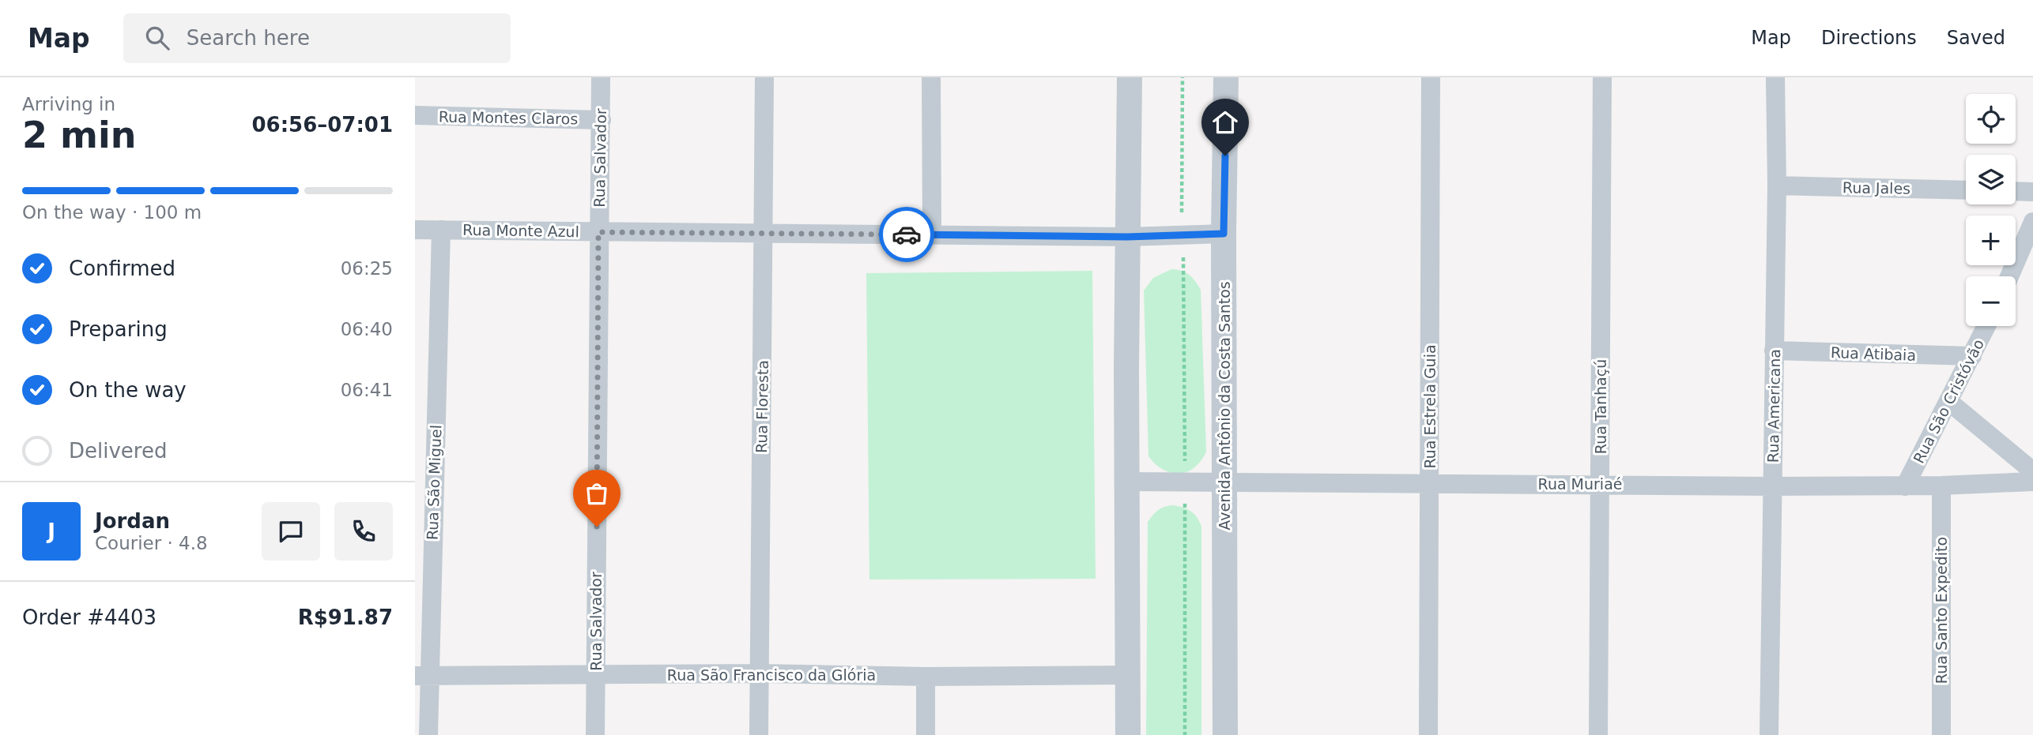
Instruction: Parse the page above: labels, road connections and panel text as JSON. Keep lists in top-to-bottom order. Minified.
{"streets":{"street":["Rua Montes Claros","Rua Salvador","Rua Jales","Rua Monte Azul","Rua Atibaia","Rua São Cristóvão","Avenida Antônio da Costa Santos","Rua Americana","Rua Floresta","Rua Estrela Guia","Rua Tanhaçú","Rua São Miguel","Rua Muriaé","Rua Santo Expedito","Rua São Francisco da Glória"]},"crossings":[["Rua Montes Claros","Rua Salvador"],["Rua Salvador","Rua Monte Azul"],["Rua Salvador","Rua São Francisco da Glória"],["Rua Jales","Rua Americana"],["Rua Monte Azul","Avenida Antônio da Costa Santos"],["Rua Monte Azul","Rua Floresta"],["Rua Monte Azul","Rua São Miguel"],["Rua Atibaia","Rua São Cristóvão"],["Rua Atibaia","Rua Americana"],["Rua São Cristóvão","Rua Muriaé"],["Avenida Antônio da Costa Santos","Rua Muriaé"],["Rua Americana","Rua Muriaé"],["Rua Floresta","Rua São Francisco da Glória"],["Rua Estrela Guia","Rua Muriaé"],["Rua Tanhaçú","Rua Muriaé"],["Rua São Miguel","Rua São Francisco da Glória"],["Rua Muriaé","Rua Santo Expedito"]],"page":{"header":"Map","search":"Search here","nav":["Map","Directions","Saved"],"heading":["2 min","Arriving in","06:56–07:01"],"panel":["Jordan","Courier · 4.8","Order #4403","R$91.87"],"map_buttons":["+","−"],"bar":"On the way · 100 m","list":[["Confirmed","06:25"],["Preparing","06:40"],["On the way","06:41"],"Delivered"],"round":"J"}}
